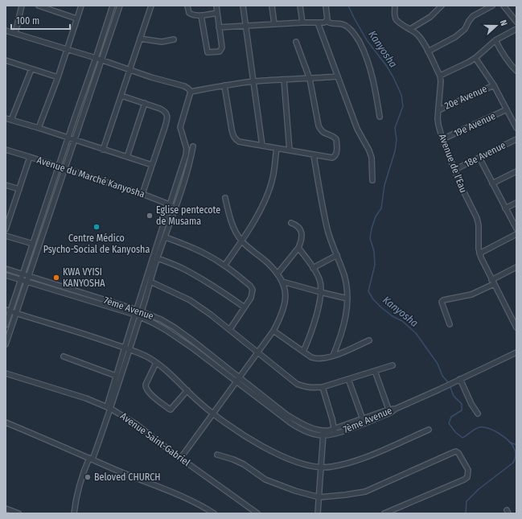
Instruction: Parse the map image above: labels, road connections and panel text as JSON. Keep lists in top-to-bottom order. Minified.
{"streets":{"street":["20e Avenue","19e Avenue","18e Avenue","Avenue de l'Eau","Avenue du Marché Kanyosha","7ème Avenue","Avenue Saint-Gabriel"]},"crossings":[["20e Avenue","Avenue de l'Eau"],["19e Avenue","Avenue de l'Eau"],["18e Avenue","Avenue de l'Eau"]],"water":["Kanyosha"],"places":["Eglise pentecote de Musama","Centre Médico Psycho-Social de Kanyosha","KWA VYISI KANYOSHA","Beloved CHURCH"],"scale_bar":"100 m","north":"right"}
